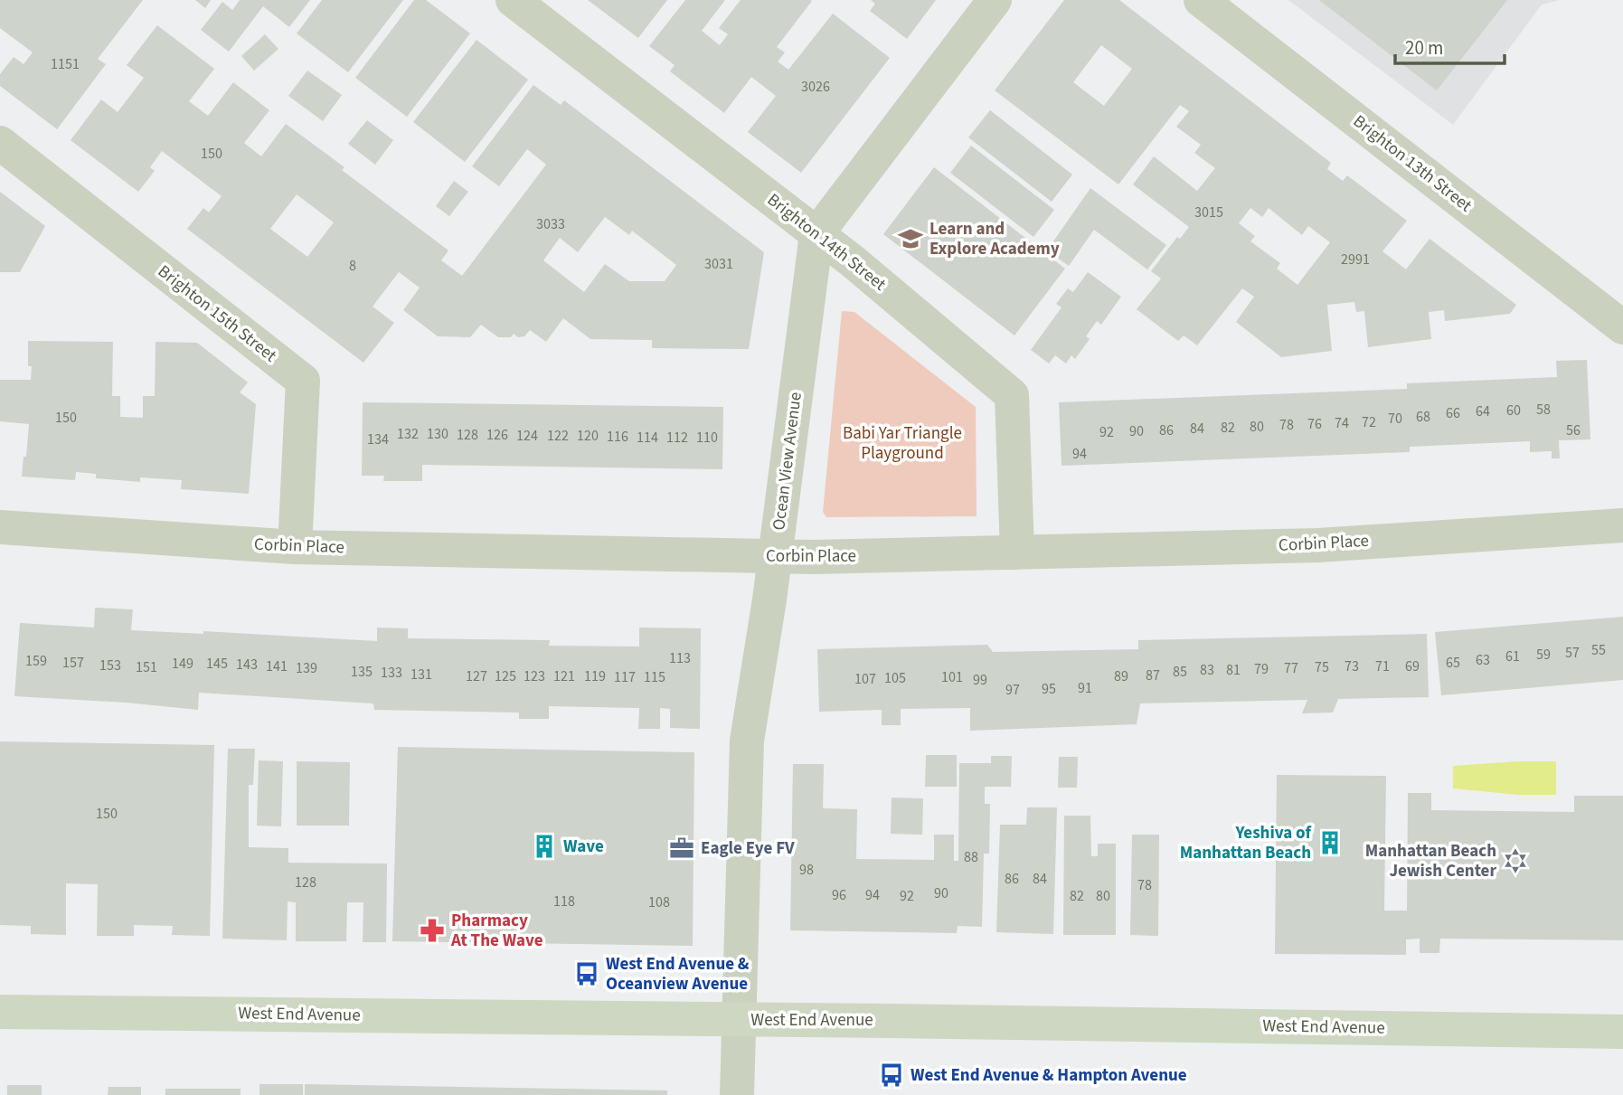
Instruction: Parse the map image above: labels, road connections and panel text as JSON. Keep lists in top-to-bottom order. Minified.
{"streets":{"main road":["West End Avenue"],"street":["Brighton 13th Street","Brighton 14th Street","Brighton 15th Street","Ocean View Avenue","Corbin Place"]},"crossings":[["Brighton 14th Street","Ocean View Avenue"],["Brighton 14th Street","Corbin Place"],["Brighton 15th Street","Corbin Place"],["Ocean View Avenue","Corbin Place"],["Ocean View Avenue","West End Avenue"]],"parks":["Babi Yar Triangle Playground"],"places":{"school or university":["Learn and Explore Academy"],"building":["Yeshiva of Manhattan Beach","Wave"],"office":["Eagle Eye FV"],"synagogue":["Manhattan Beach Jewish Center"],"pharmacy":["Pharmacy At The Wave"],"bus stop":["West End Avenue & Oceanview Avenue","West End Avenue & Hampton Avenue"]},"house_numbers":["1151","3026","150","3015","3033","2991","3031","8","58","60","64","66","68","150","70","72","74","76","78","80","82","84","86","56","90","92","132","130","128","126","124","122","120","116","114","112","110","134","94","55","57","59","61","113","63","159","157","65","149","145","143","153","141","73","71","69","151","75","139","77","79","83","81","135","85","133","131","87","127","125","123","121","119","89","117","115","101","105","107","99","91","95","97","150","88","98","86","84","128","78","90","96","94","92","82","80","118","108"],"scale_bar":"20 m"}
